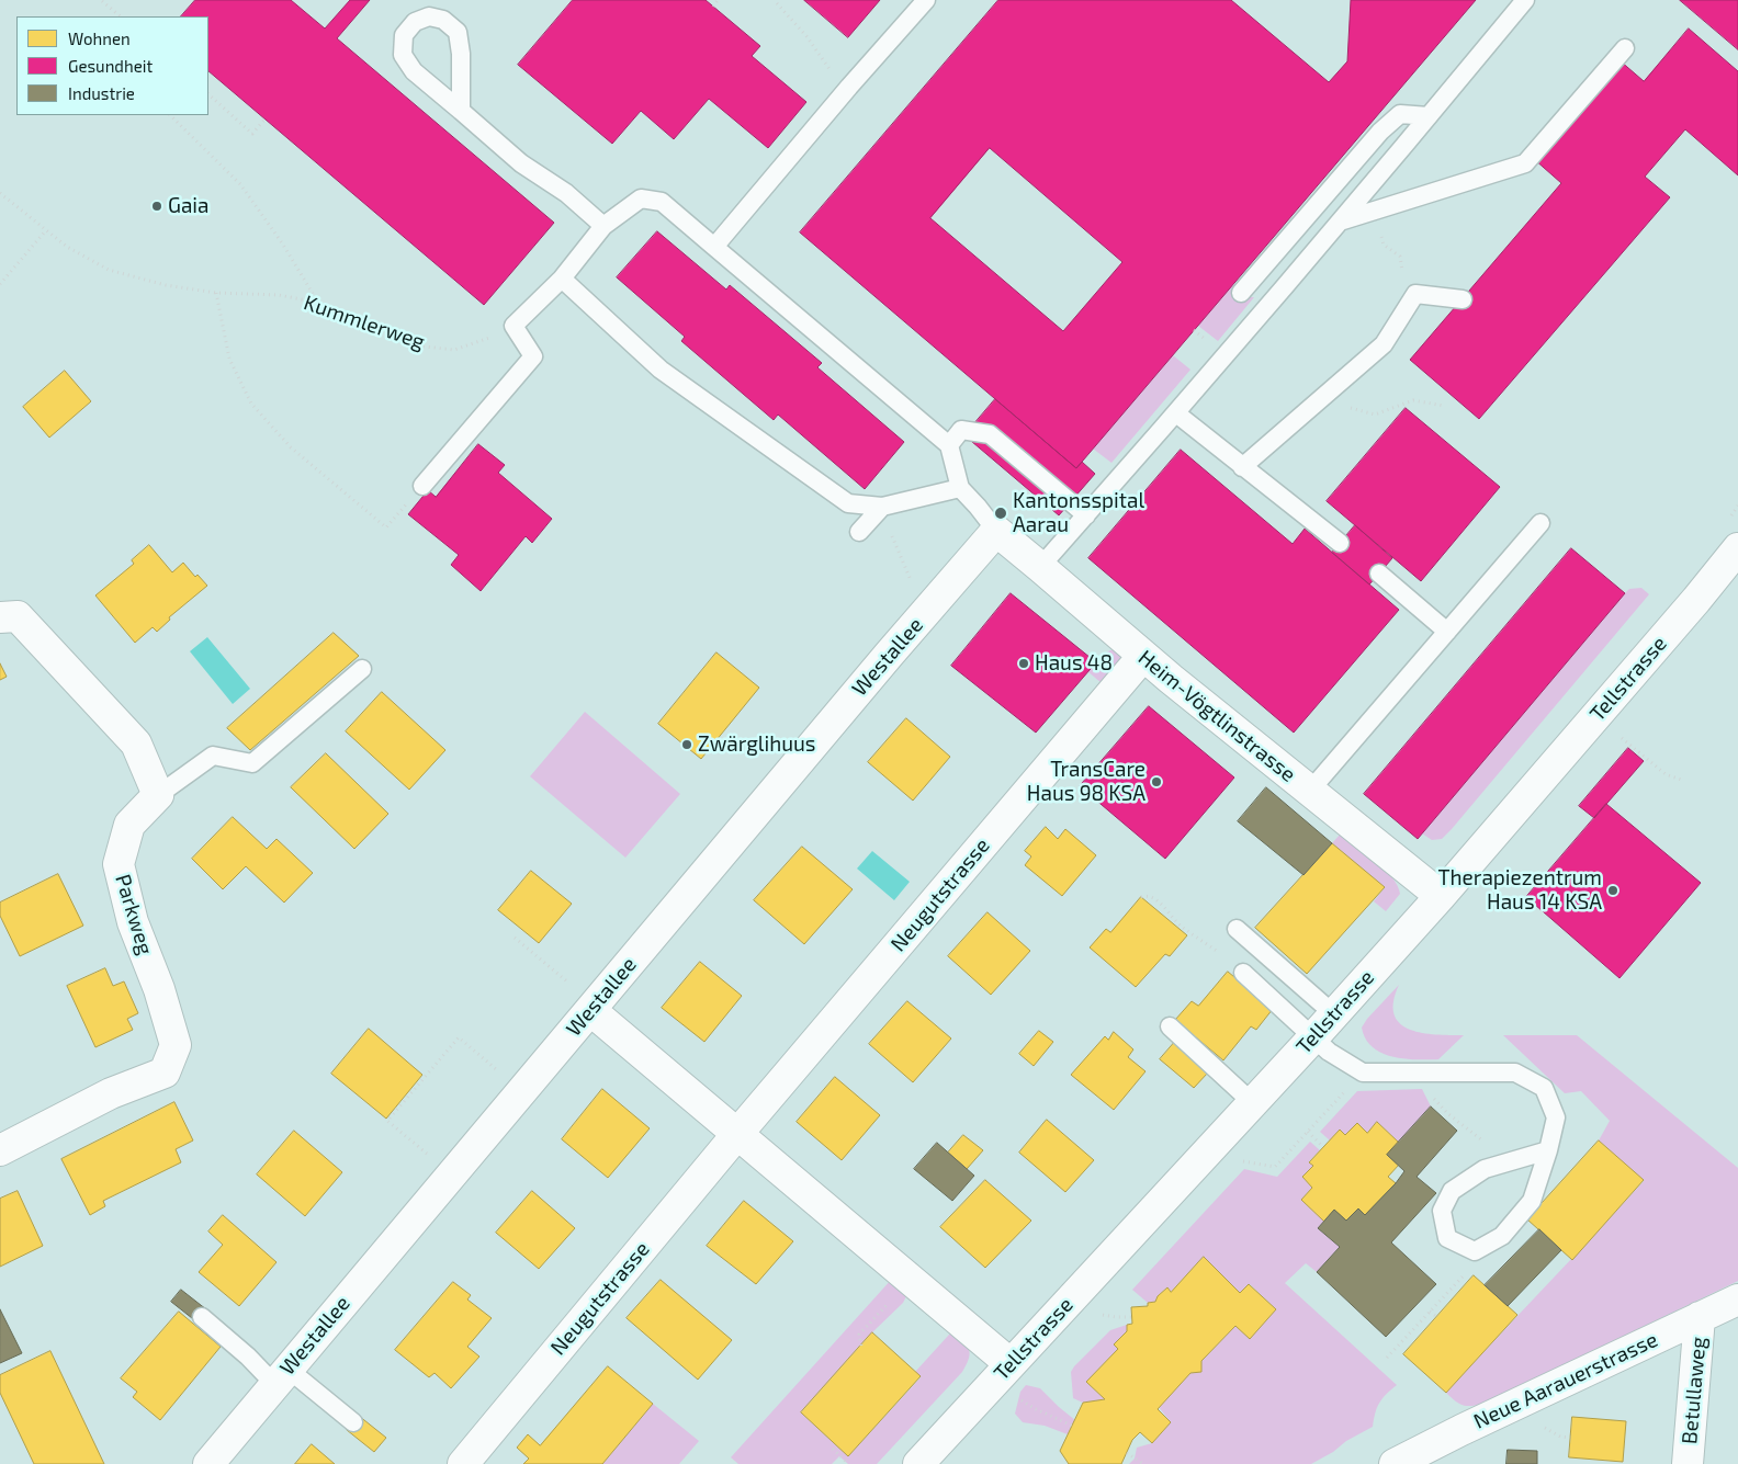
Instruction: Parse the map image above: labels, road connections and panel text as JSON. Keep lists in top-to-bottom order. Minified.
{"streets":{"street":["Westallee","Tellstrasse","Heim-Vögtlinstrasse","Neugutstrasse","Parkweg","Neue Aarauerstrasse","Betullaweg"],"path":["Kummlerweg"]},"crossings":[["Westallee","Heim-Vögtlinstrasse"],["Tellstrasse","Heim-Vögtlinstrasse"],["Heim-Vögtlinstrasse","Neugutstrasse"],["Neue Aarauerstrasse","Betullaweg"]],"places":["Gaia","Kantonsspital Aarau","Haus 48","Zwärglihuus","TransCare Haus 98 KSA","Therapiezentrum Haus 14 KSA"],"legend":["Wohnen","Gesundheit","Industrie"]}
